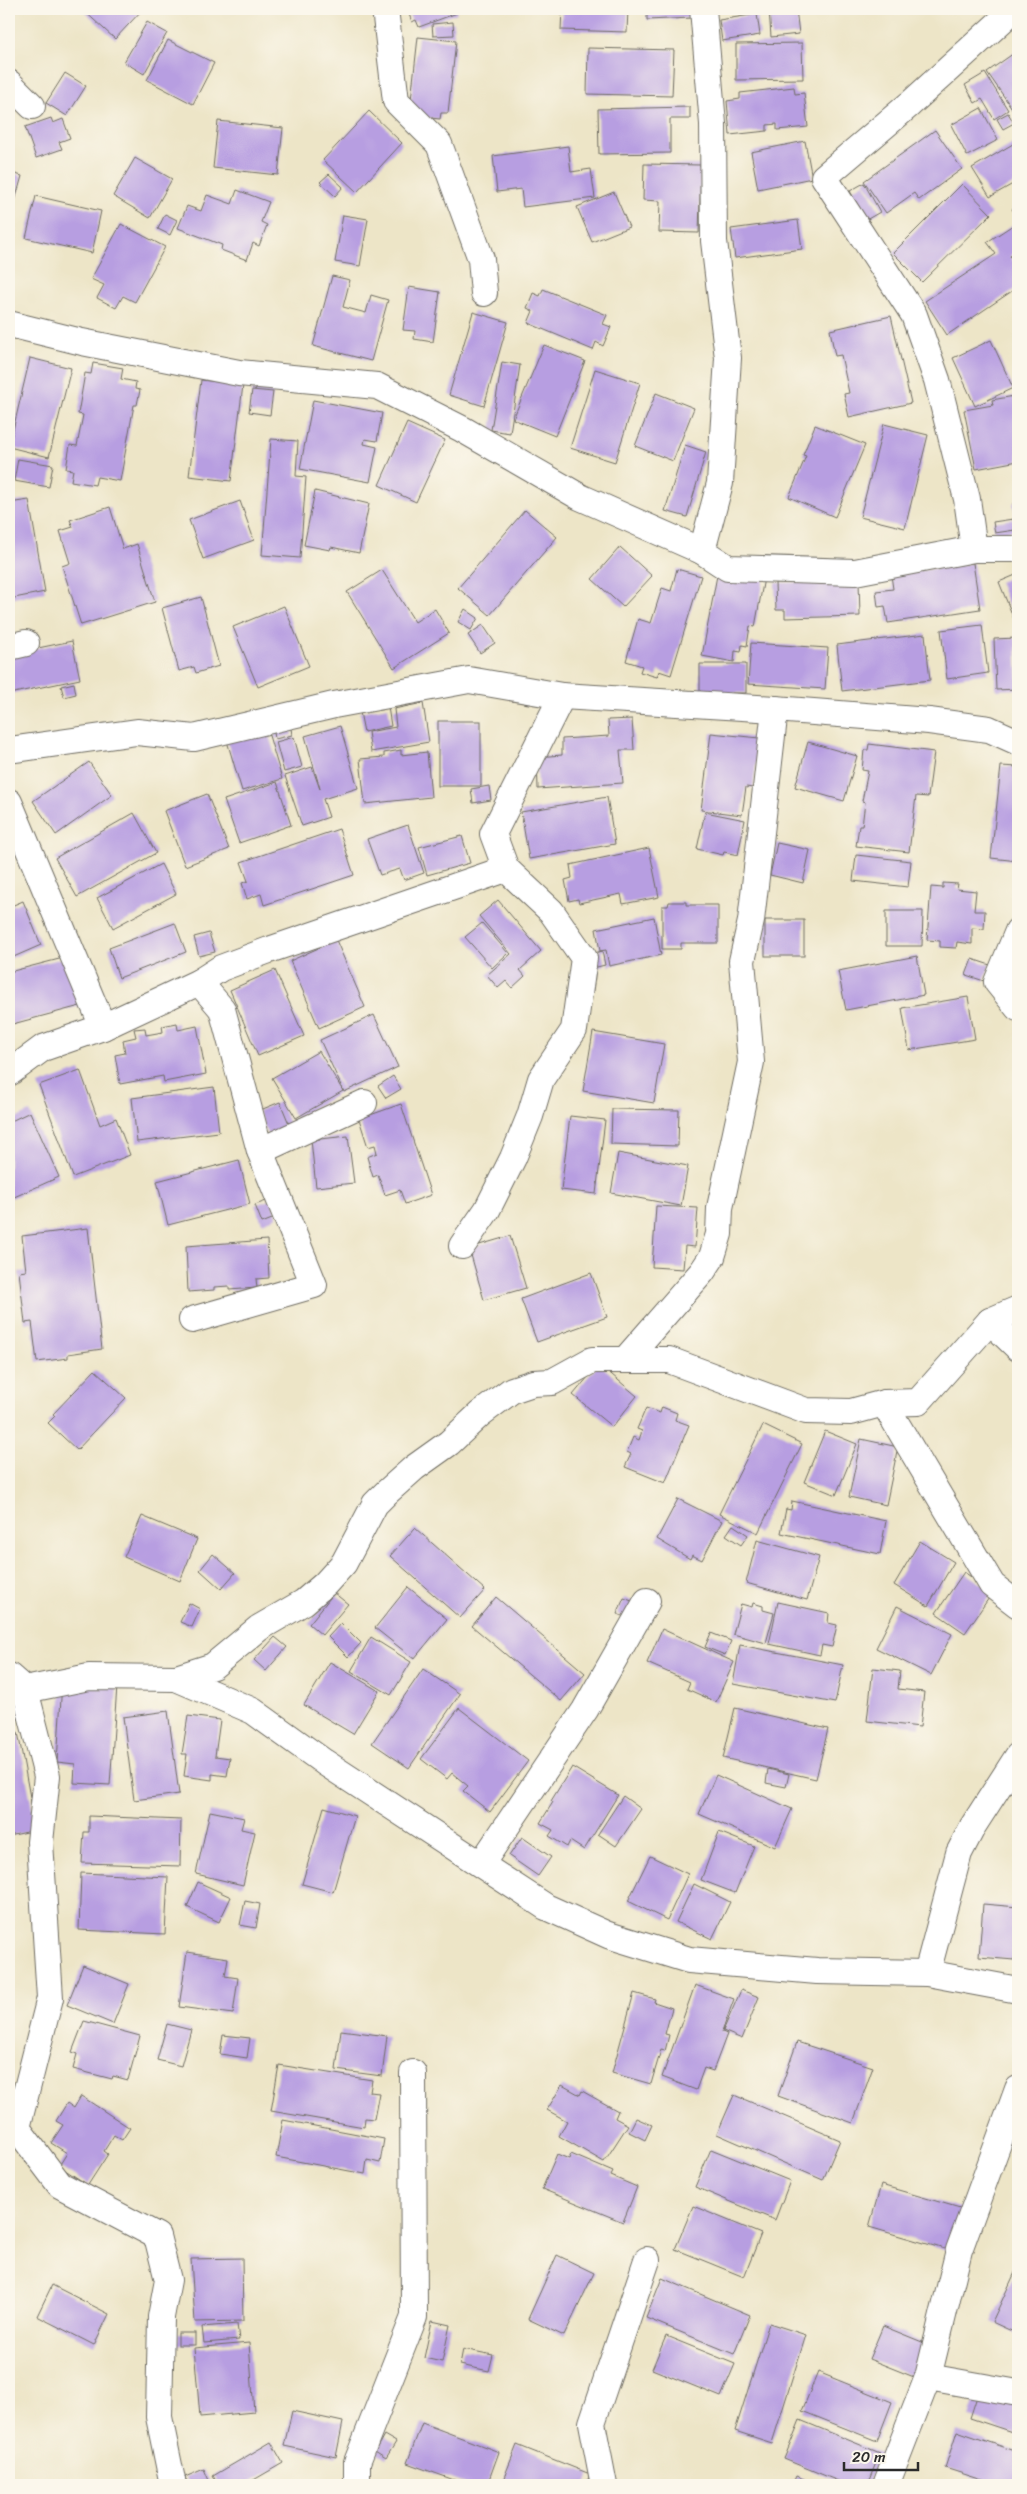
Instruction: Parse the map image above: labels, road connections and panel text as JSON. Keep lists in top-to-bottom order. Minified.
{"scale_bar":"20 m"}
